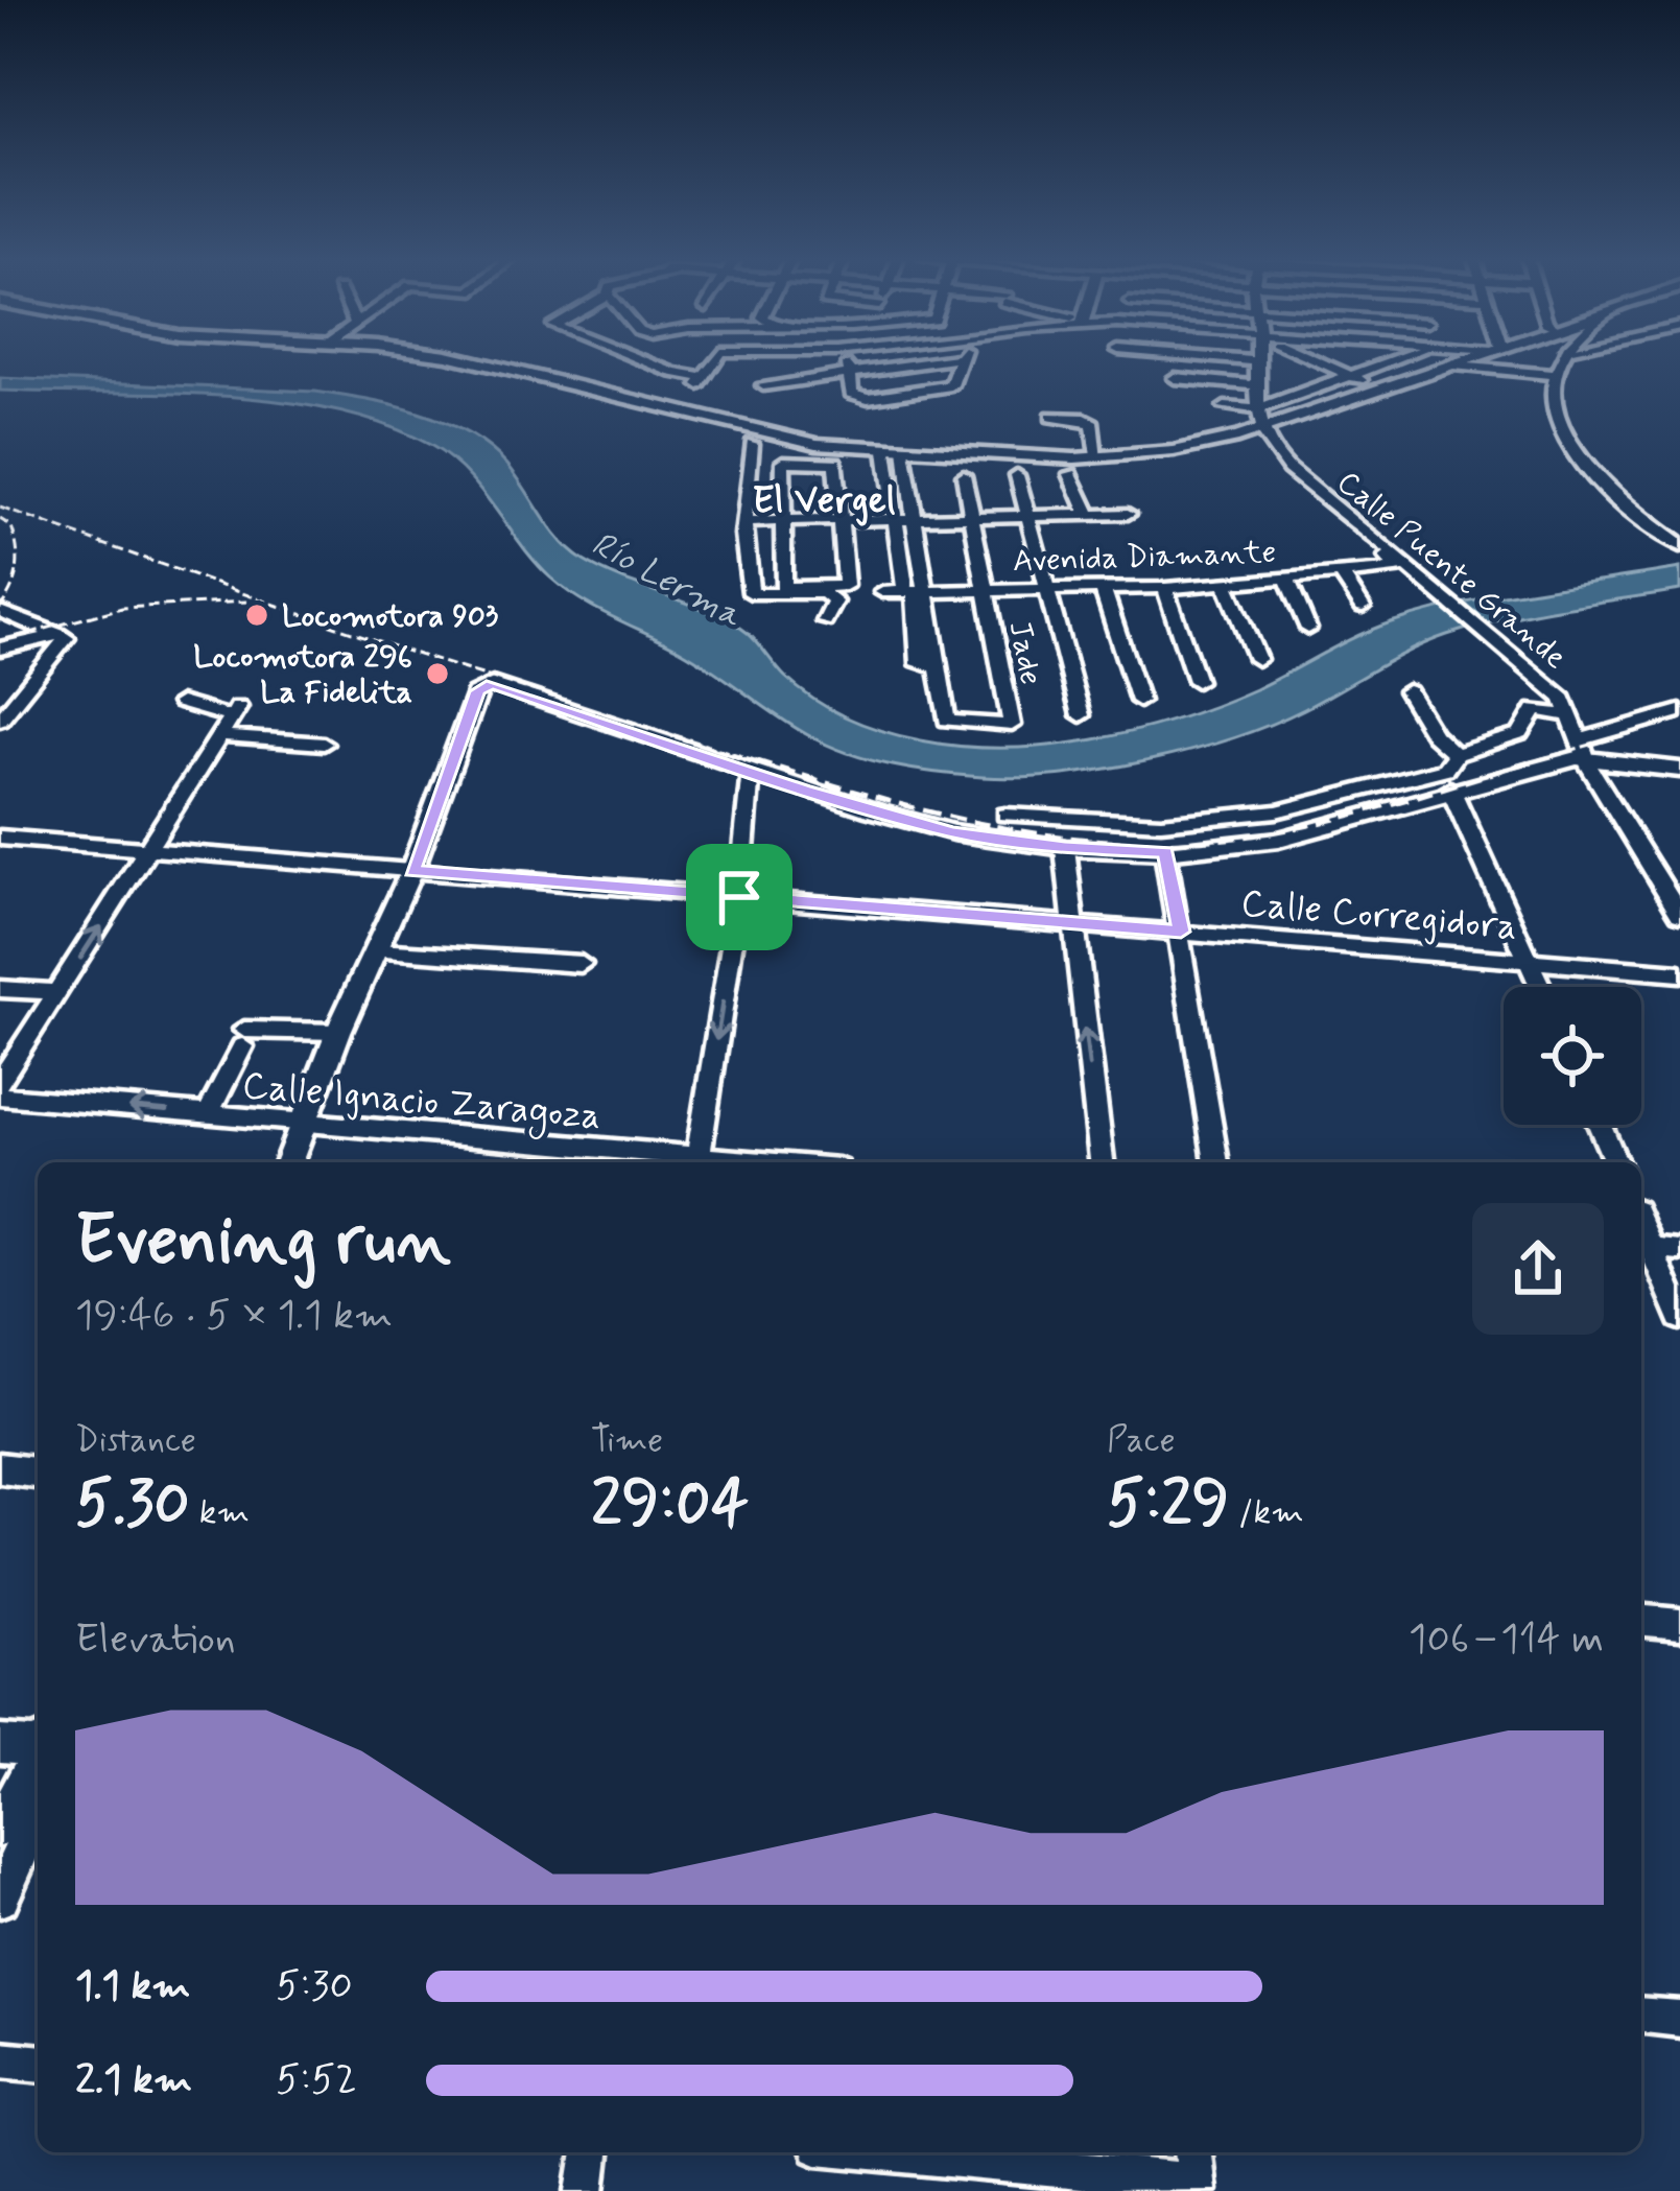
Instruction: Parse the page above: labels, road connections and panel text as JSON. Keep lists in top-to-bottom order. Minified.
{"streets":{"street":["Avenida Diamante","Calle Puente Grande","Jade","Calle Corregidora","Calle Ignacio Zaragoza"]},"crossings":[["Avenida Diamante","Calle Puente Grande"],["Avenida Diamante","Jade"]],"districts":["El Vergel"],"water":["Río Lerma"],"places":["Locomotora 903","Locomotora 296 La Fidelita"],"page":{"heading":["Evening run","19:46 · 5 × 1.1 km"],"stats":[["Distance","5.30 km"],["Time","29:04"],["Pace","5:29 /km"]],"chart":["Elevation","106–114 m"],"list":[{"name":"1.1 km","note":"5:30"},{"name":"2.1 km","note":"5:52"}]}}
